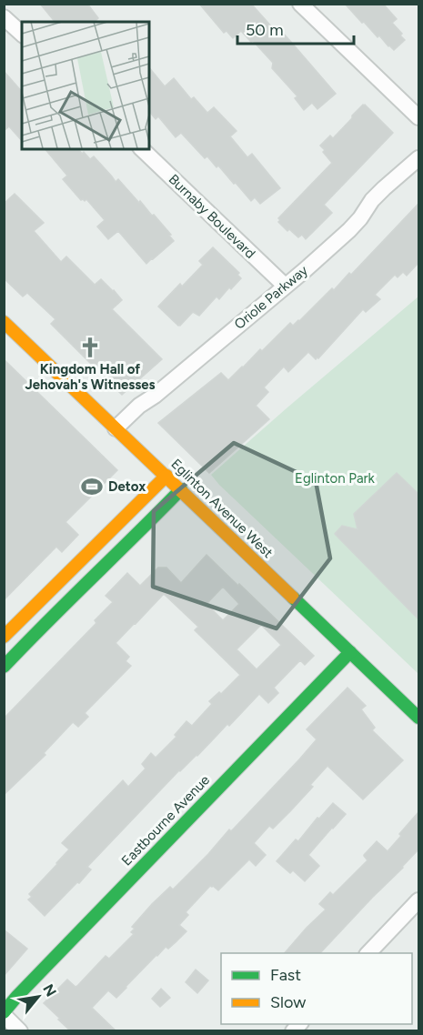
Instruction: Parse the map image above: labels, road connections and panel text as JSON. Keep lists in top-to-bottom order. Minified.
{"streets":{"street":["Burnaby Boulevard","Oriole Parkway","Eglinton Avenue West","Eastbourne Avenue"]},"crossings":[["Burnaby Boulevard","Oriole Parkway"],["Oriole Parkway","Eglinton Avenue West"],["Eglinton Avenue West","Eastbourne Avenue"]],"parks":["Eglinton Park"],"places":{"church":["Kingdom Hall of Jehovah's Witnesses"],"sports":["Detox"]},"legend":["Fast","Slow"],"scale_bar":"50 m","north":"top right"}
